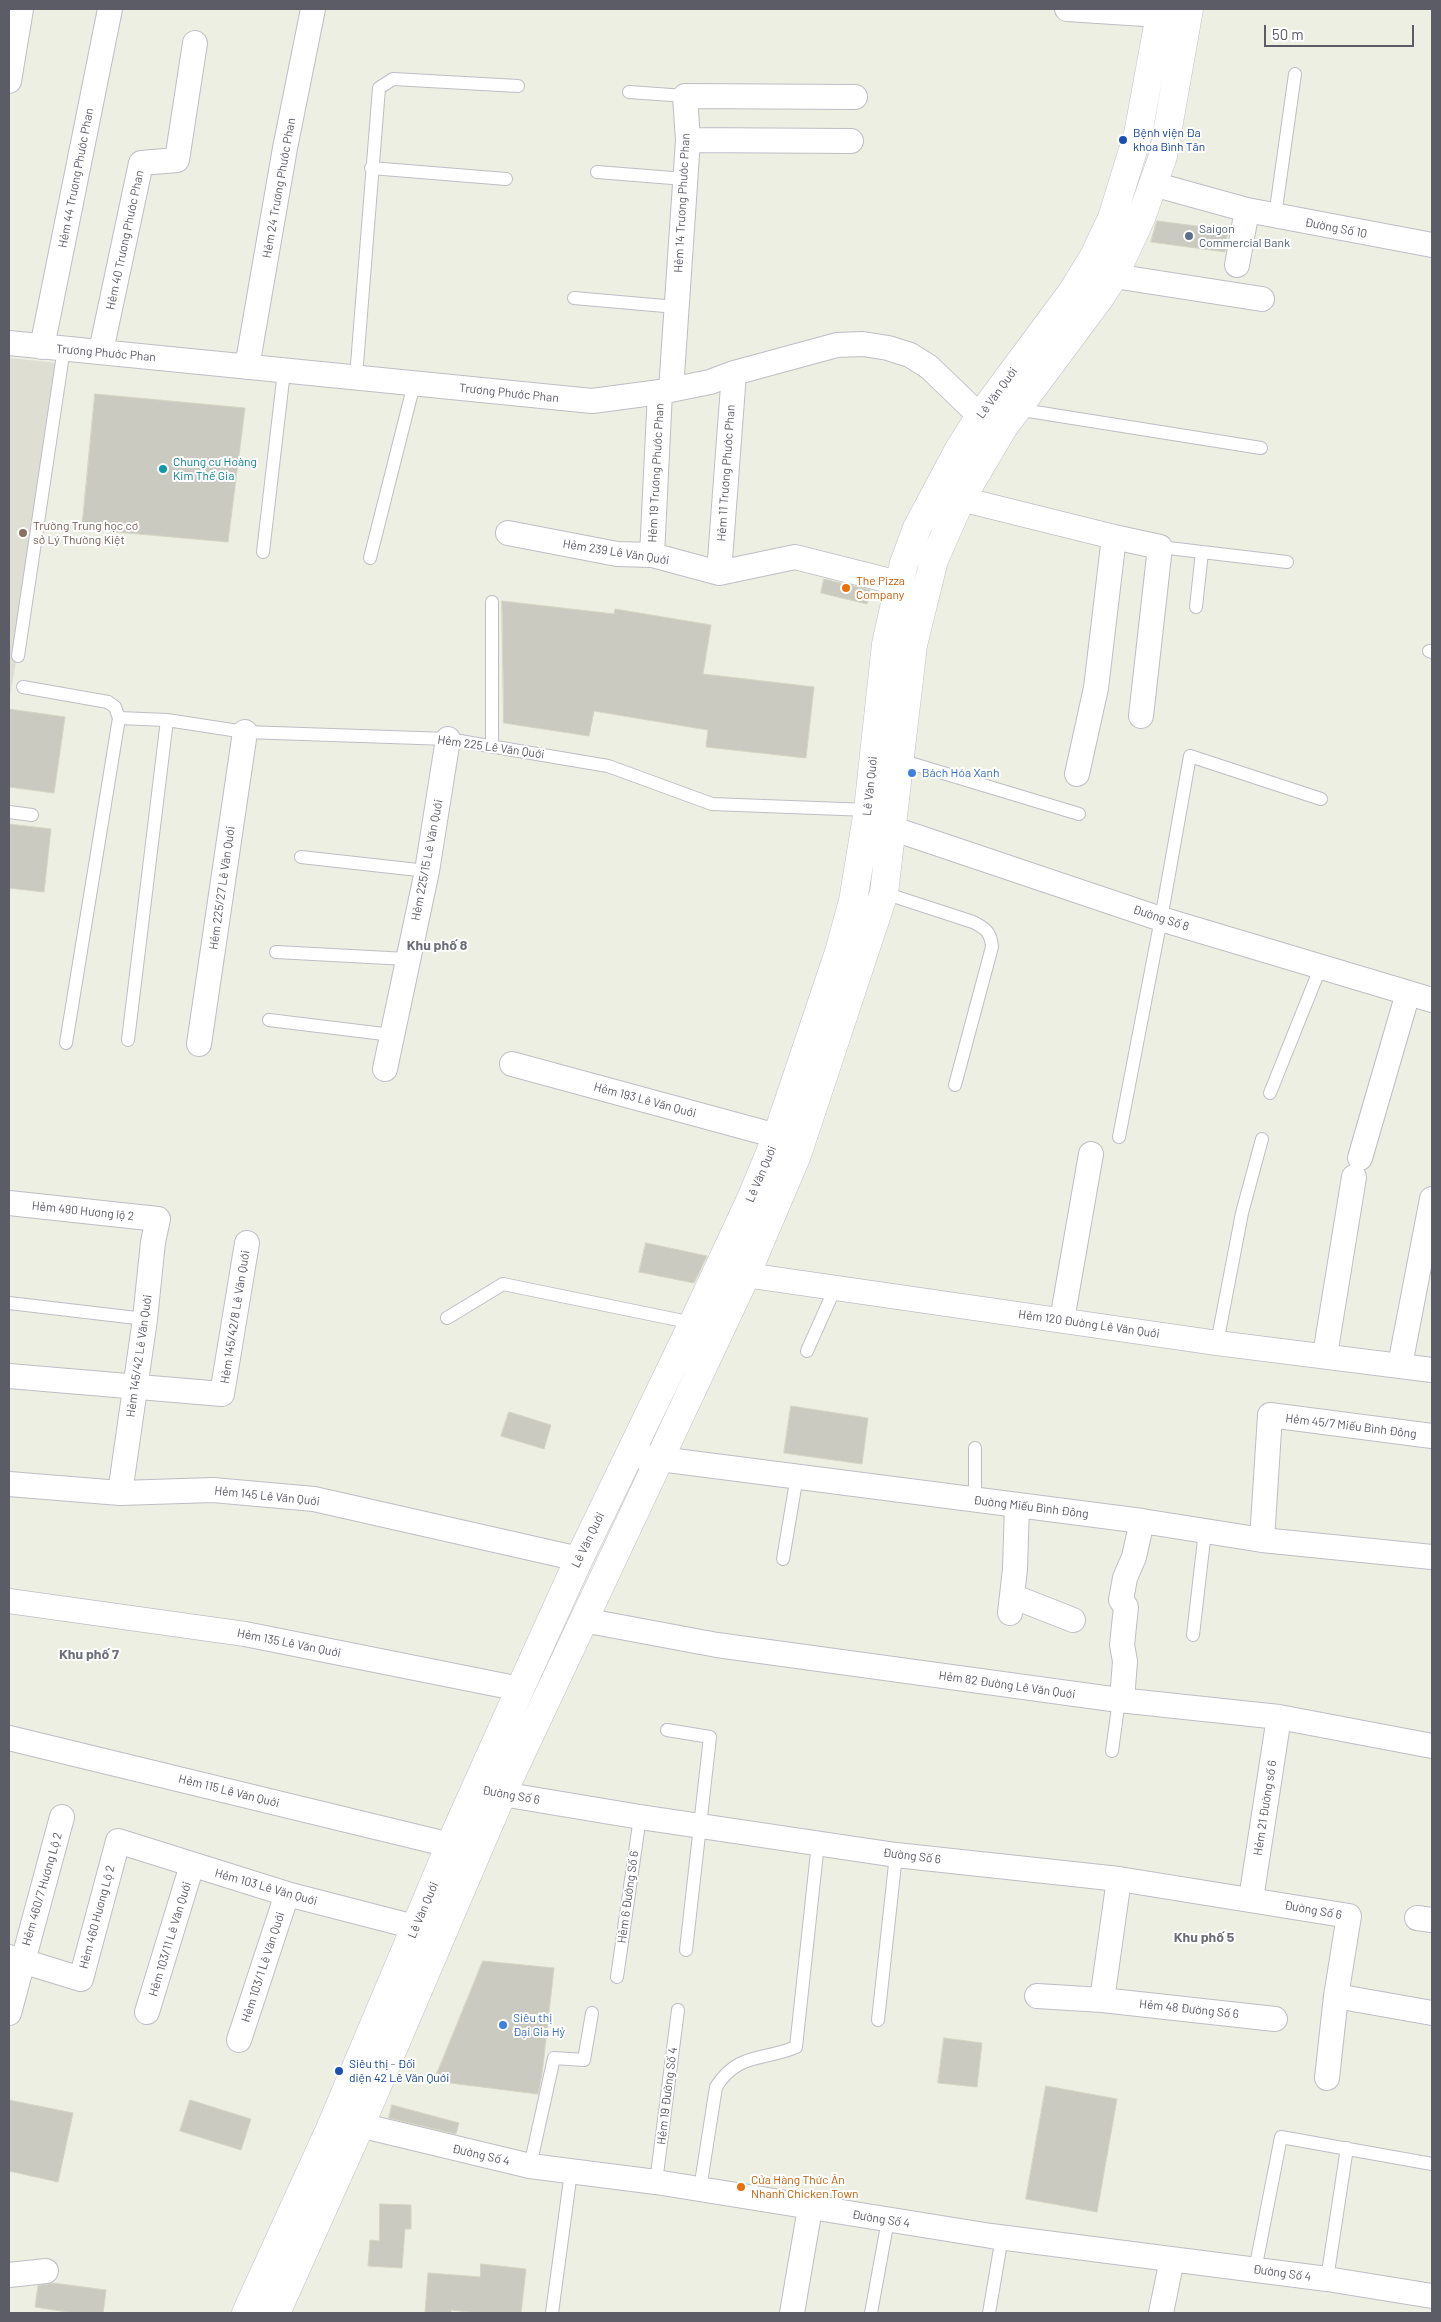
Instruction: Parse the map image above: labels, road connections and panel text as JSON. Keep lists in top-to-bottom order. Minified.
{"streets":{"main road":["Lê Văn Quới"],"street":["Hẻm 44 Trương Phước Phan","Hẻm 24 Trương Phước Phan","Hẻm 14 Trương Phước Phan","Đường Số 10","Hẻm 40 Trương Phước Phan","Trương Phước Phan","Hẻm 19 Trương Phước Phan","Hẻm 11 Trương Phước Phan","Hẻm 239 Lê Văn Quới","Hẻm 225/15 Lê Văn Quới","Hẻm 225/27 Lê Văn Quới","Đường Số 8","Hẻm 193 Lê Văn Quới","Hẻm 490 Hương lộ 2","Hẻm 145/42/8 Lê Văn Quới","Hẻm 120 Đường Lê Văn Quới","Hẻm 145/42 Lê Văn Quới","Hẻm 45/7 Miếu Bình Đông","Hẻm 145 Lê Văn Quới","Đường Miếu Bình Đông","Hẻm 135 Lê Văn Quới","Hẻm 82 Đường Lê Văn Quới","Hẻm 115 Lê Văn Quới","Đường Số 6","Hẻm 21 Đường số 6","Hẻm 103 Lê Văn Quới","Hẻm 460/7 Hương Lộ 2","Hẻm 460 Hương Lộ 2","Hẻm 103/11 Lê Văn Quới","Hẻm 103/1 Lê Văn Quới","Hẻm 48 Đường Số 6","Đường Số 4"],"lane":["Hẻm 225 Lê Văn Quới","Hẻm 6 Đường Số 6","Hẻm 19 Đường Số 4"]},"crossings":[["Hẻm 44 Trương Phước Phan","Trương Phước Phan"],["Hẻm 24 Trương Phước Phan","Trương Phước Phan"],["Hẻm 14 Trương Phước Phan","Trương Phước Phan"],["Hẻm 14 Trương Phước Phan","Hẻm 19 Trương Phước Phan"],["Đường Số 10","Lê Văn Quới"],["Hẻm 40 Trương Phước Phan","Trương Phước Phan"],["Trương Phước Phan","Lê Văn Quới"],["Trương Phước Phan","Hẻm 19 Trương Phước Phan"],["Trương Phước Phan","Hẻm 11 Trương Phước Phan"],["Lê Văn Quới","Hẻm 239 Lê Văn Quới"],["Lê Văn Quới","Hẻm 225 Lê Văn Quới"],["Lê Văn Quới","Đường Số 8"],["Lê Văn Quới","Hẻm 193 Lê Văn Quới"],["Lê Văn Quới","Hẻm 120 Đường Lê Văn Quới"],["Lê Văn Quới","Hẻm 145 Lê Văn Quới"],["Lê Văn Quới","Đường Miếu Bình Đông"],["Lê Văn Quới","Hẻm 135 Lê Văn Quới"],["Lê Văn Quới","Hẻm 82 Đường Lê Văn Quới"],["Lê Văn Quới","Hẻm 115 Lê Văn Quới"],["Lê Văn Quới","Đường Số 6"],["Lê Văn Quới","Hẻm 103 Lê Văn Quới"],["Lê Văn Quới","Đường Số 4"],["Hẻm 19 Trương Phước Phan","Hẻm 239 Lê Văn Quới"],["Hẻm 11 Trương Phước Phan","Hẻm 239 Lê Văn Quới"],["Hẻm 225 Lê Văn Quới","Hẻm 225/15 Lê Văn Quới"],["Hẻm 225 Lê Văn Quới","Hẻm 225/27 Lê Văn Quới"],["Hẻm 490 Hương lộ 2","Hẻm 145/42 Lê Văn Quới"],["Hẻm 145/42/8 Lê Văn Quới","Hẻm 145/42 Lê Văn Quới"],["Hẻm 145/42 Lê Văn Quới","Hẻm 145 Lê Văn Quới"],["Hẻm 45/7 Miếu Bình Đông","Đường Miếu Bình Đông"],["Hẻm 82 Đường Lê Văn Quới","Hẻm 21 Đường số 6"],["Đường Số 6","Hẻm 21 Đường số 6"],["Đường Số 6","Hẻm 6 Đường Số 6"],["Hẻm 103 Lê Văn Quới","Hẻm 460 Hương Lộ 2"],["Hẻm 103 Lê Văn Quới","Hẻm 103/11 Lê Văn Quới"],["Hẻm 103 Lê Văn Quới","Hẻm 103/1 Lê Văn Quới"],["Hẻm 460/7 Hương Lộ 2","Hẻm 460 Hương Lộ 2"],["Hẻm 19 Đường Số 4","Đường Số 4"]],"districts":["Khu phố 8","Khu phố 7","Khu phố 5"],"places":["Bệnh viện Đa khoa Bình Tân","Saigon Commercial Bank","Chung cư Hoàng Kim Thế Gia","Trường Trung học cơ sở Lý Thường Kiệt","The Pizza Company","Bách Hóa Xanh","Siêu thị Đại Gia Hỷ","Siêu thị - Đối diện 42 Lê Văn Quới","Cửa Hàng Thức Ăn Nhanh Chicken Town"],"scale_bar":"50 m"}
